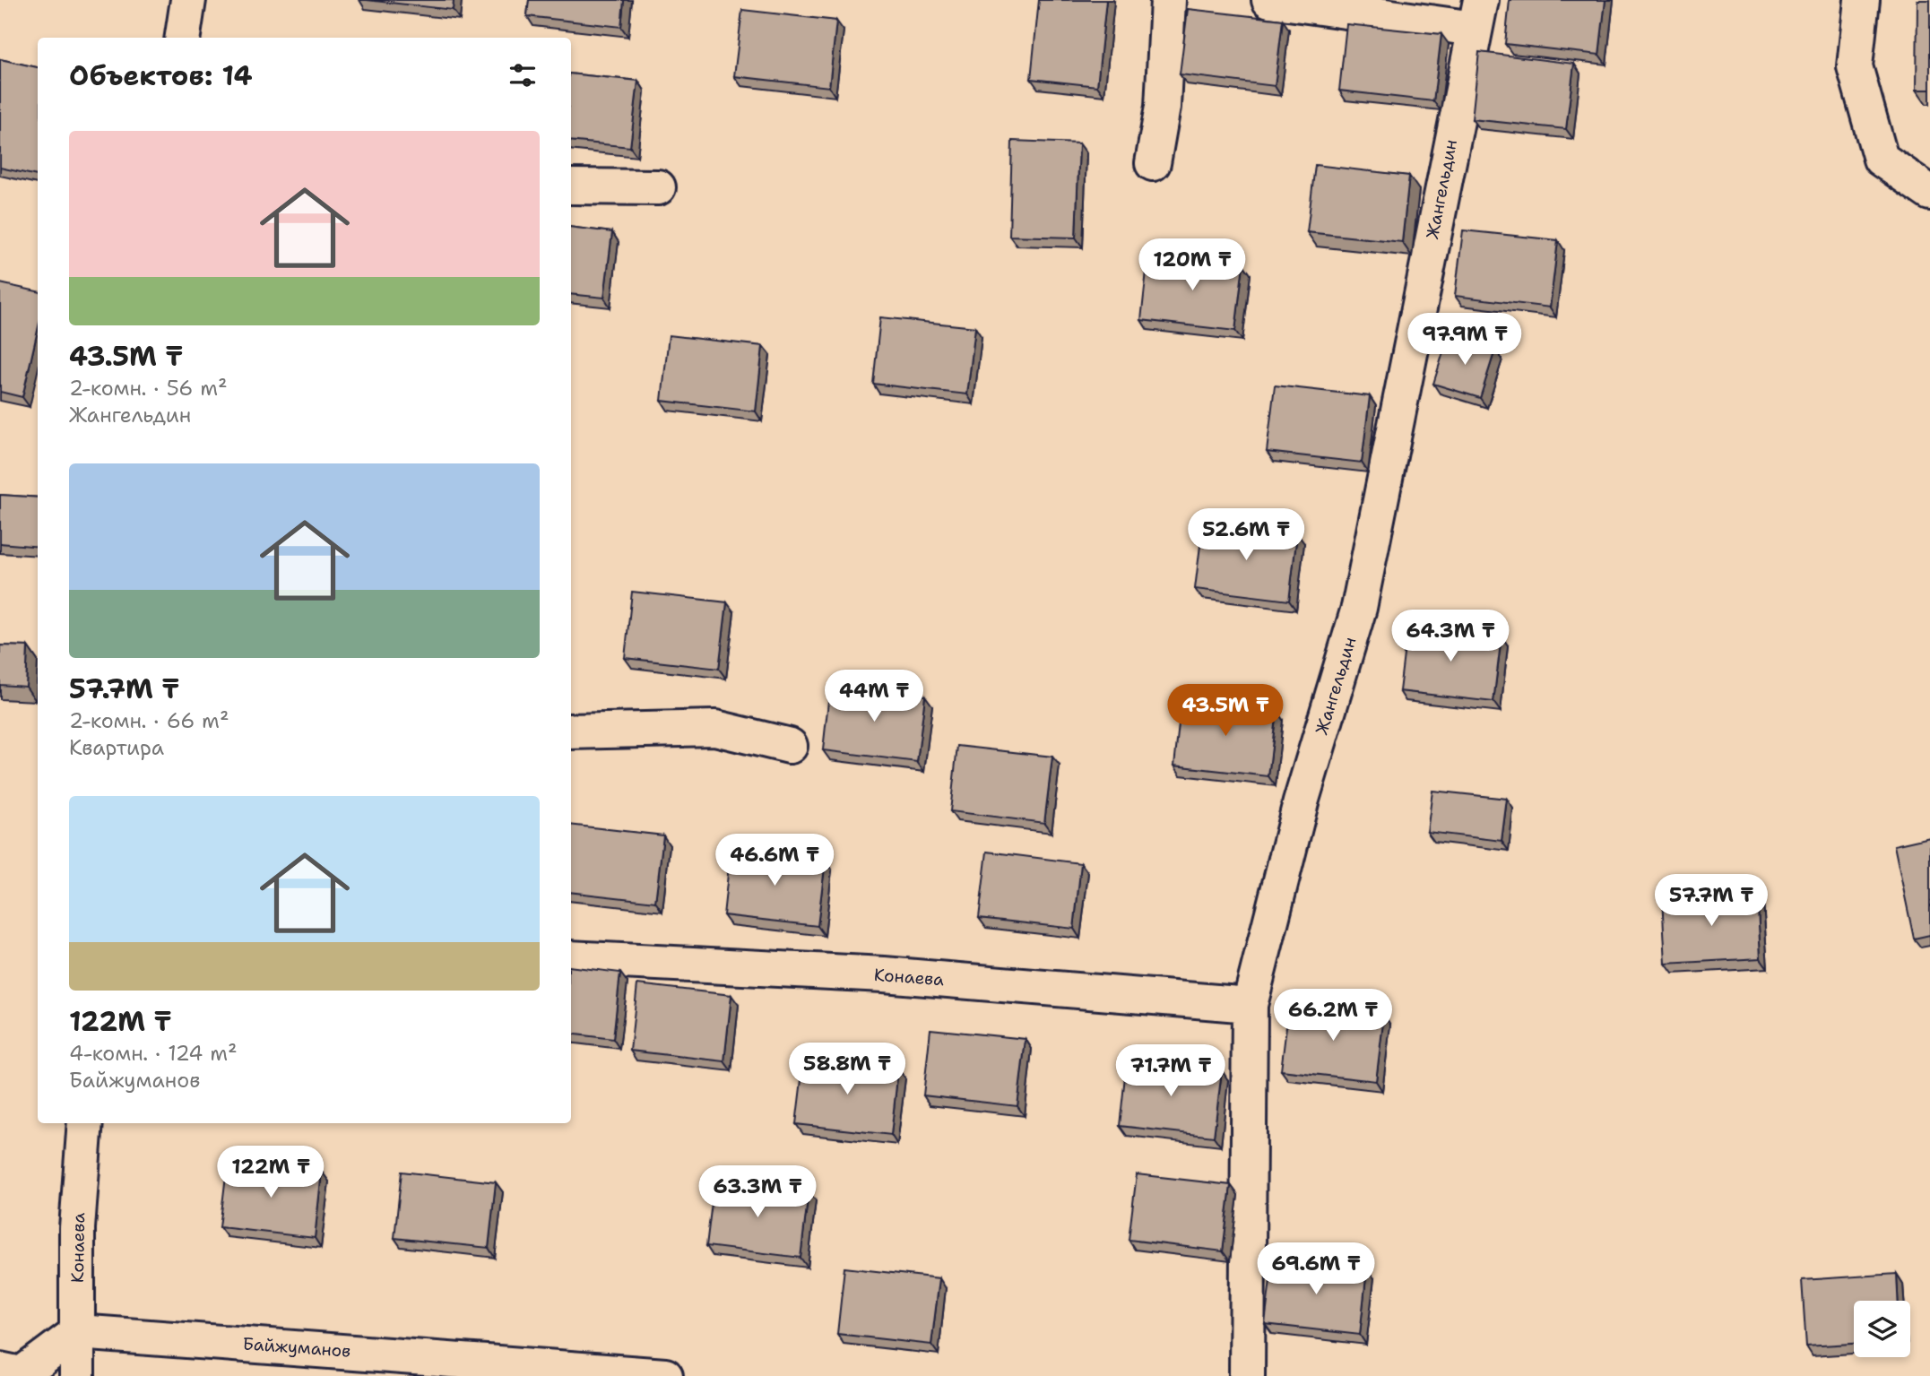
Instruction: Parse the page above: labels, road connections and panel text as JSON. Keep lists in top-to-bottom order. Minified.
{"streets":{"street":["Жангельдин","Конаева","Байжуманов"]},"crossings":[["Жангельдин","Конаева"],["Конаева","Байжуманов"]],"page":{"heading":"Объектов: 14","list":[{"name":"43.5M ₸","note":"2-комн. · 56 m² · Жангельдин"},{"name":"57.7M ₸","note":"2-комн. · 66 m² · Квартира"},{"name":"122M ₸","note":"4-комн. · 124 m² · Байжуманов"}],"price":["120M ₸","97.9M ₸","52.6M ₸","64.3M ₸","44M ₸","43.5M ₸","46.6M ₸","57.7M ₸","66.2M ₸","58.8M ₸","71.7M ₸","122M ₸","63.3M ₸","69.6M ₸"]}}
